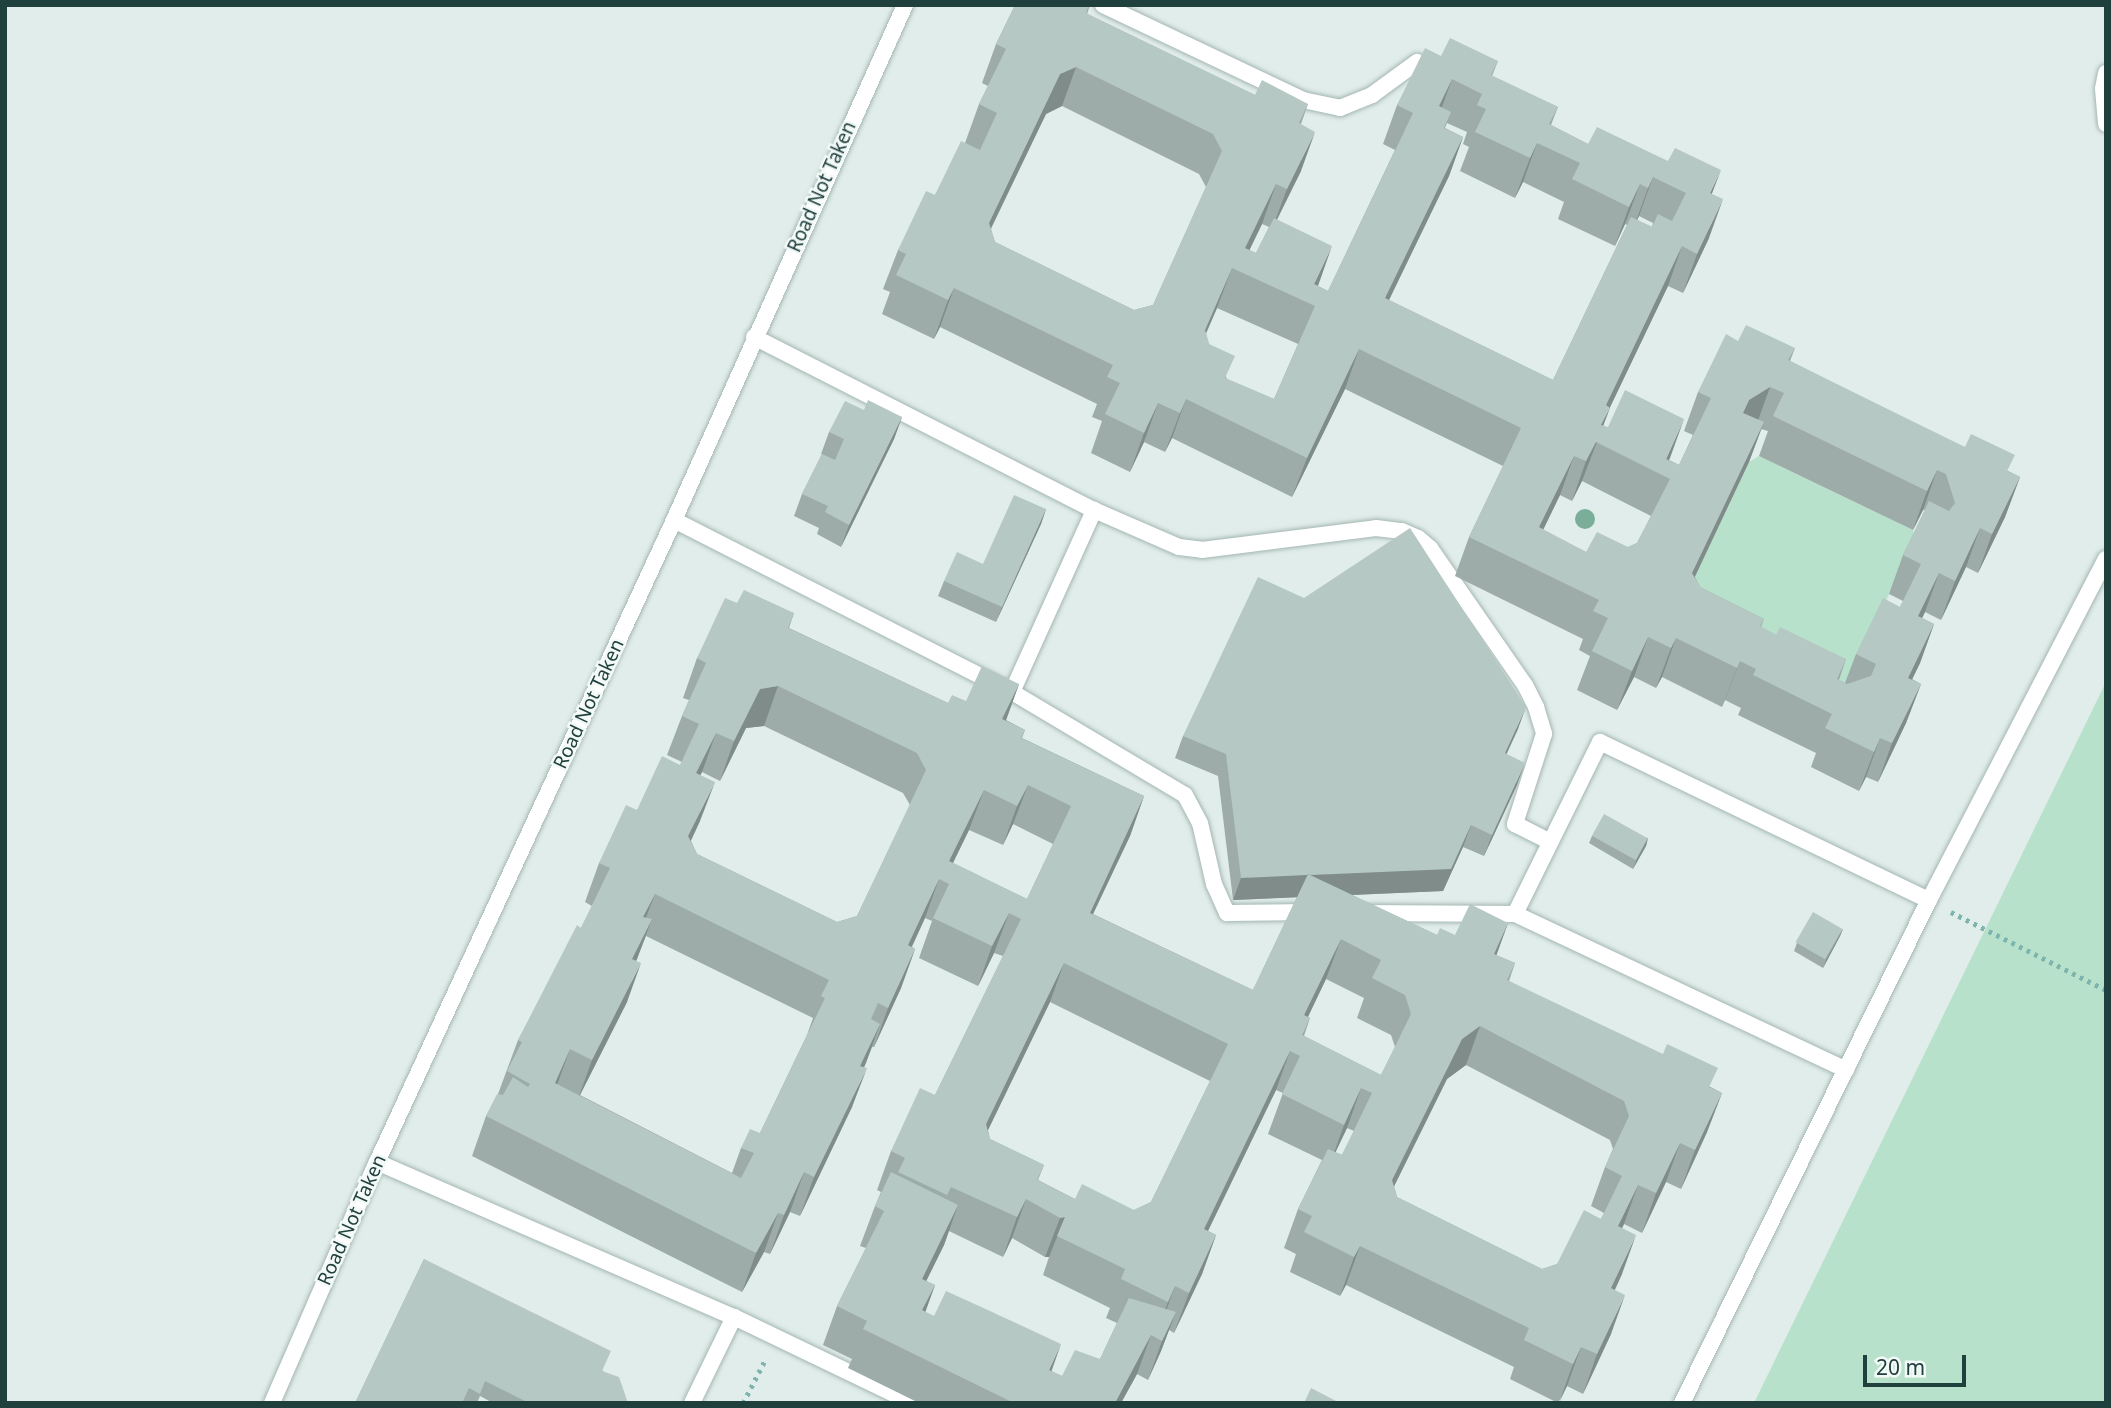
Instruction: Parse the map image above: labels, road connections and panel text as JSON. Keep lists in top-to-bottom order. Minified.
{"streets":{"lane":["Road Not Taken"]},"scale_bar":"20 m"}
